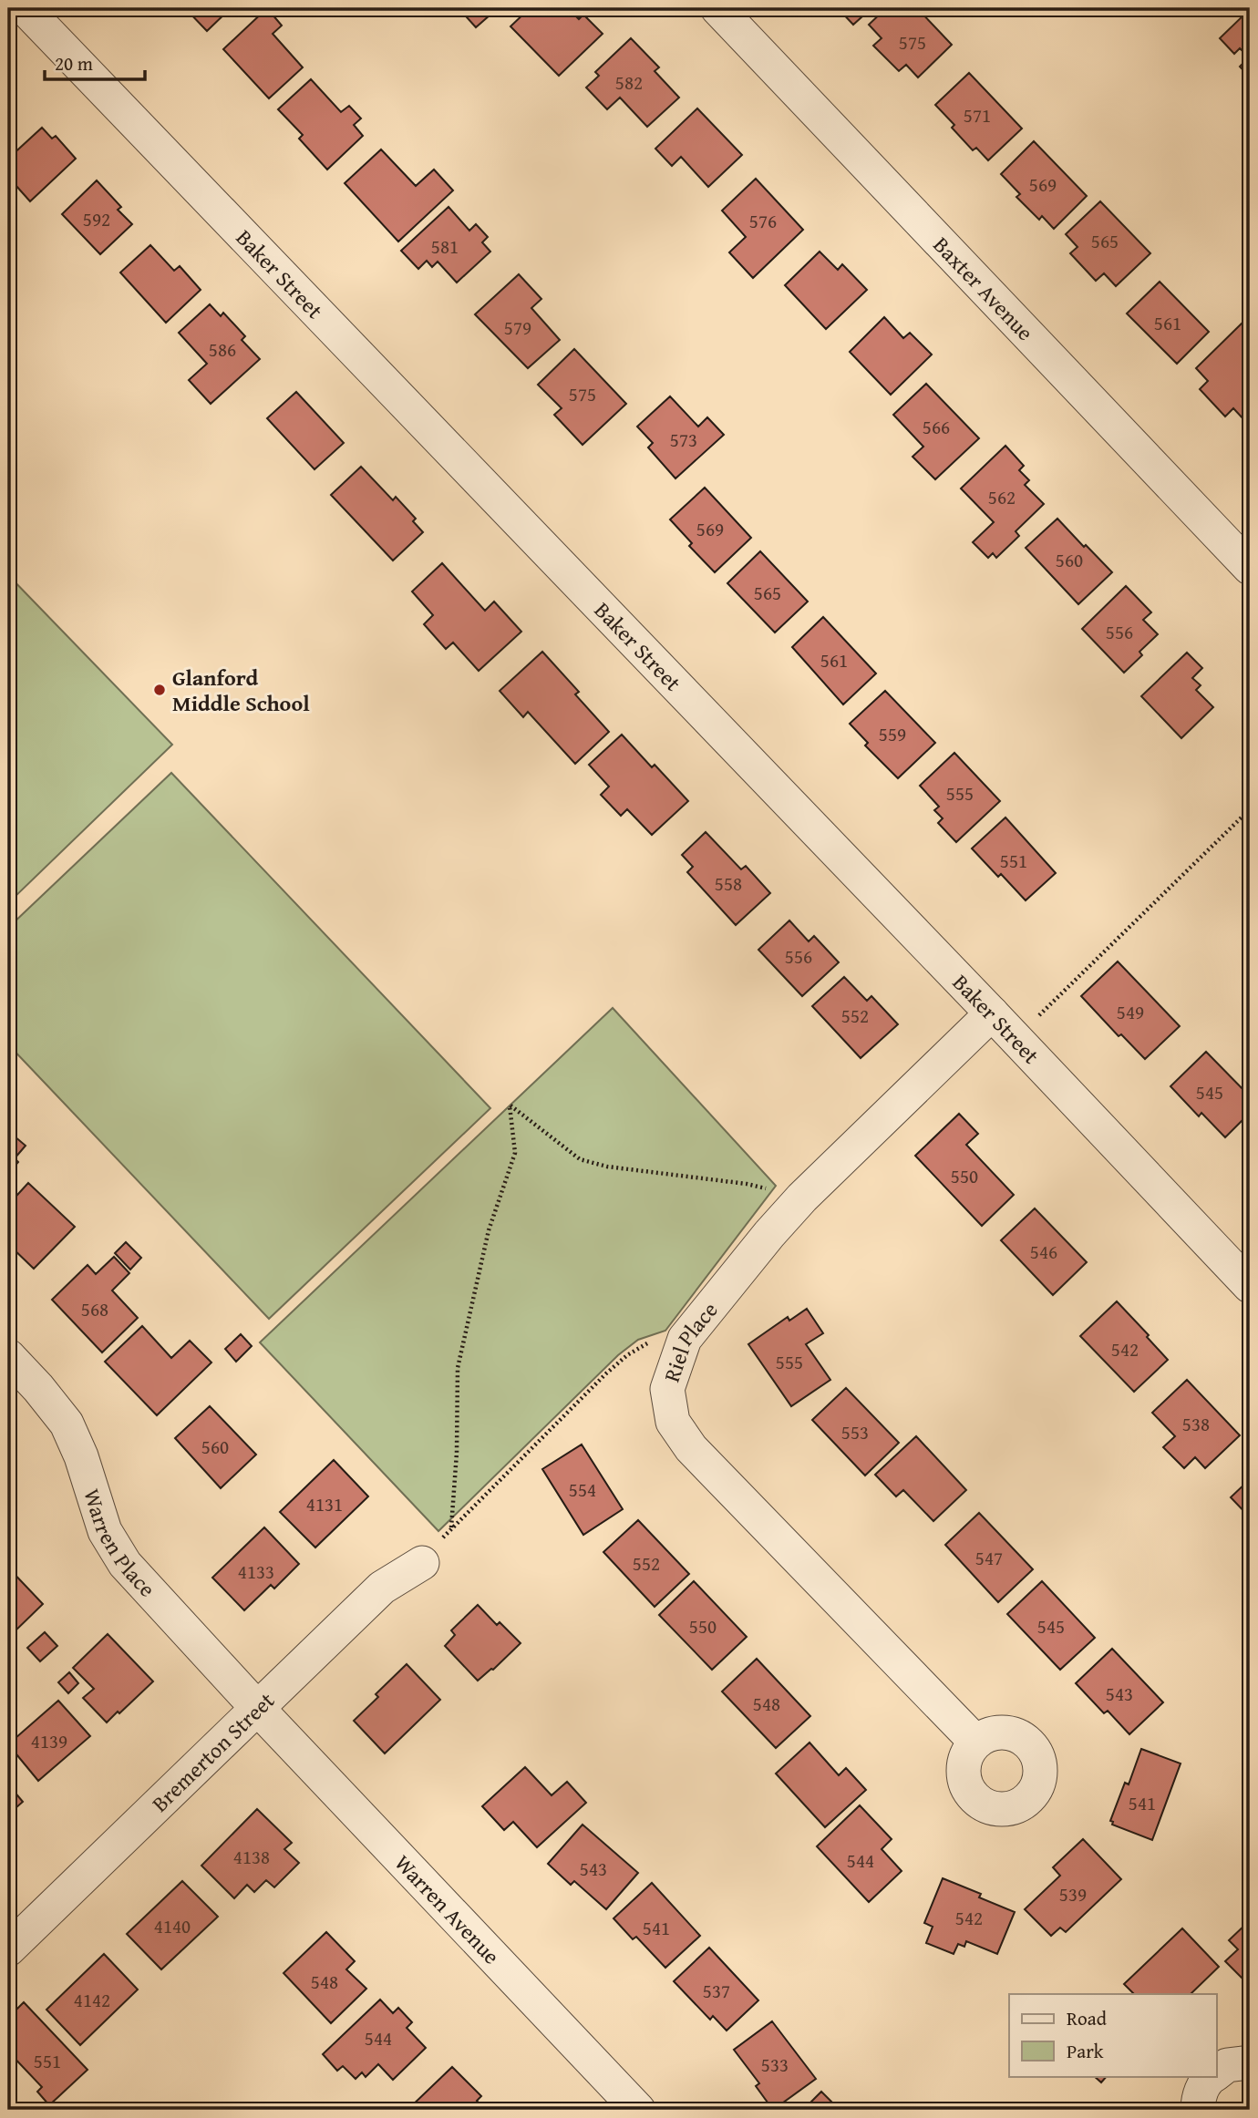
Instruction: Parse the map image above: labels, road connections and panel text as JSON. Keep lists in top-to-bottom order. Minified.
{"streets":{"street":["Baker Street","Baxter Avenue","Riel Place","Warren Place","Bremerton Street","Warren Avenue"]},"crossings":[["Baker Street","Riel Place"],["Warren Place","Bremerton Street"],["Warren Place","Warren Avenue"],["Bremerton Street","Warren Avenue"]],"places":["Glanford Middle School"],"house_numbers":["575","582","571","569","592","576","565","581","561","579","586","575","566","573","562","569","560","565","556","561","559","555","551","558","556","549","552","545","550","546","568","542","555","538","553","560","554","4131","547","552","4133","550","545","543","548","4139","541","4138","544","543","539","542","4140","541","548","537","4142","544","551","533"],"legend":["Road","Park"],"scale_bar":"20 m"}
